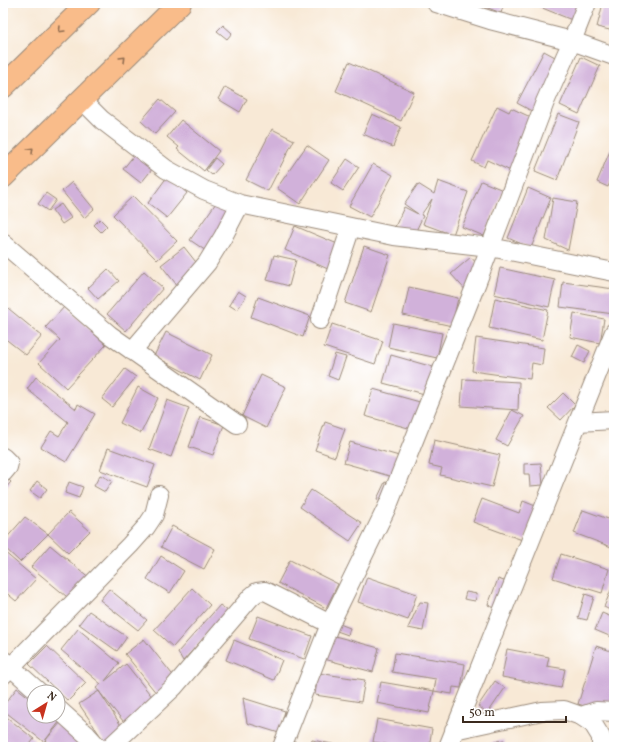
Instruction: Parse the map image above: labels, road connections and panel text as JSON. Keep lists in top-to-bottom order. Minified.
{"scale_bar":"50 m","north":"top right"}
